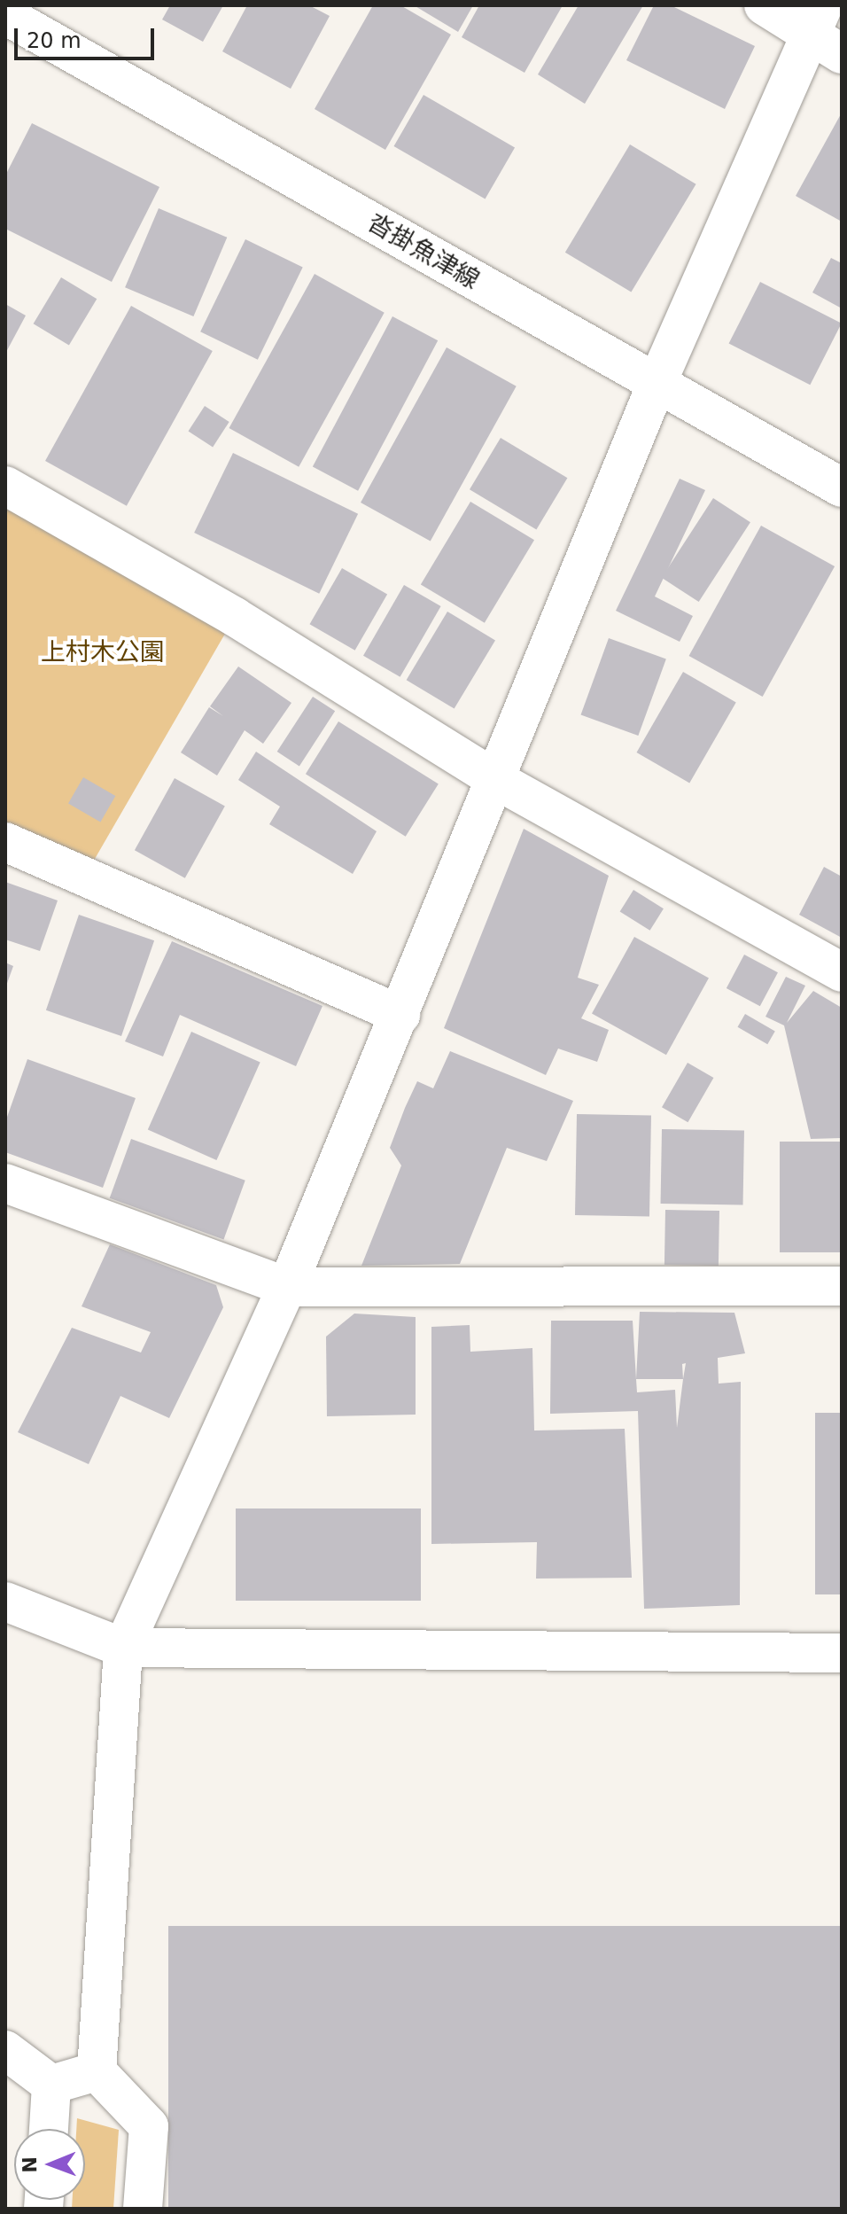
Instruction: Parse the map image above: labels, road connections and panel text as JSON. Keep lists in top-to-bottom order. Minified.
{"streets":{"street":["沓掛魚津線"]},"parks":["上村木公園"],"scale_bar":"20 m","north":"left"}
